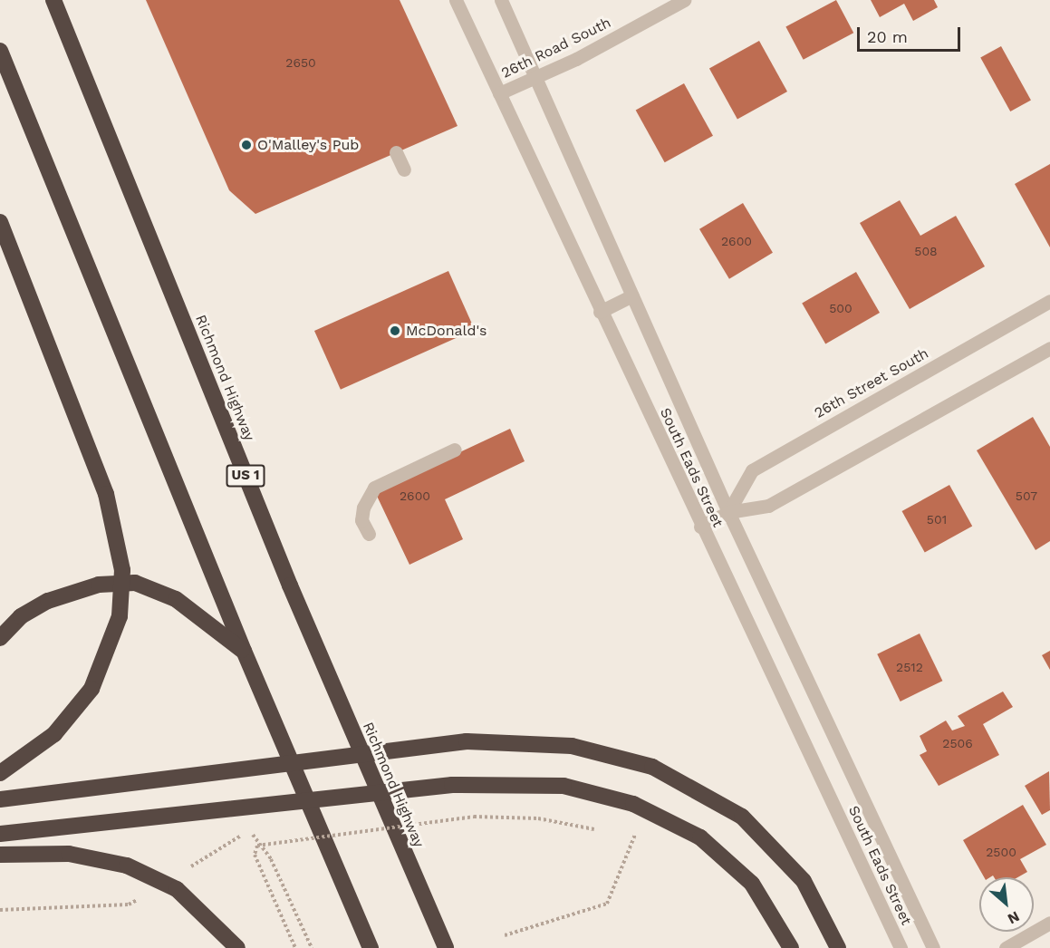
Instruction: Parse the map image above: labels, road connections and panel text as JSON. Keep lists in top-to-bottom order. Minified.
{"streets":{"highway":["Richmond Highway","US 1"],"street":["26th Road South","26th Street South","South Eads Street"]},"crossings":[["26th Road South","South Eads Street"],["26th Street South","South Eads Street"]],"places":["O'Malley's Pub","McDonald's"],"house_numbers":["2650","2600","508","500","2600","507","501","2512","2506","2500"],"scale_bar":"20 m","north":"bottom right"}
